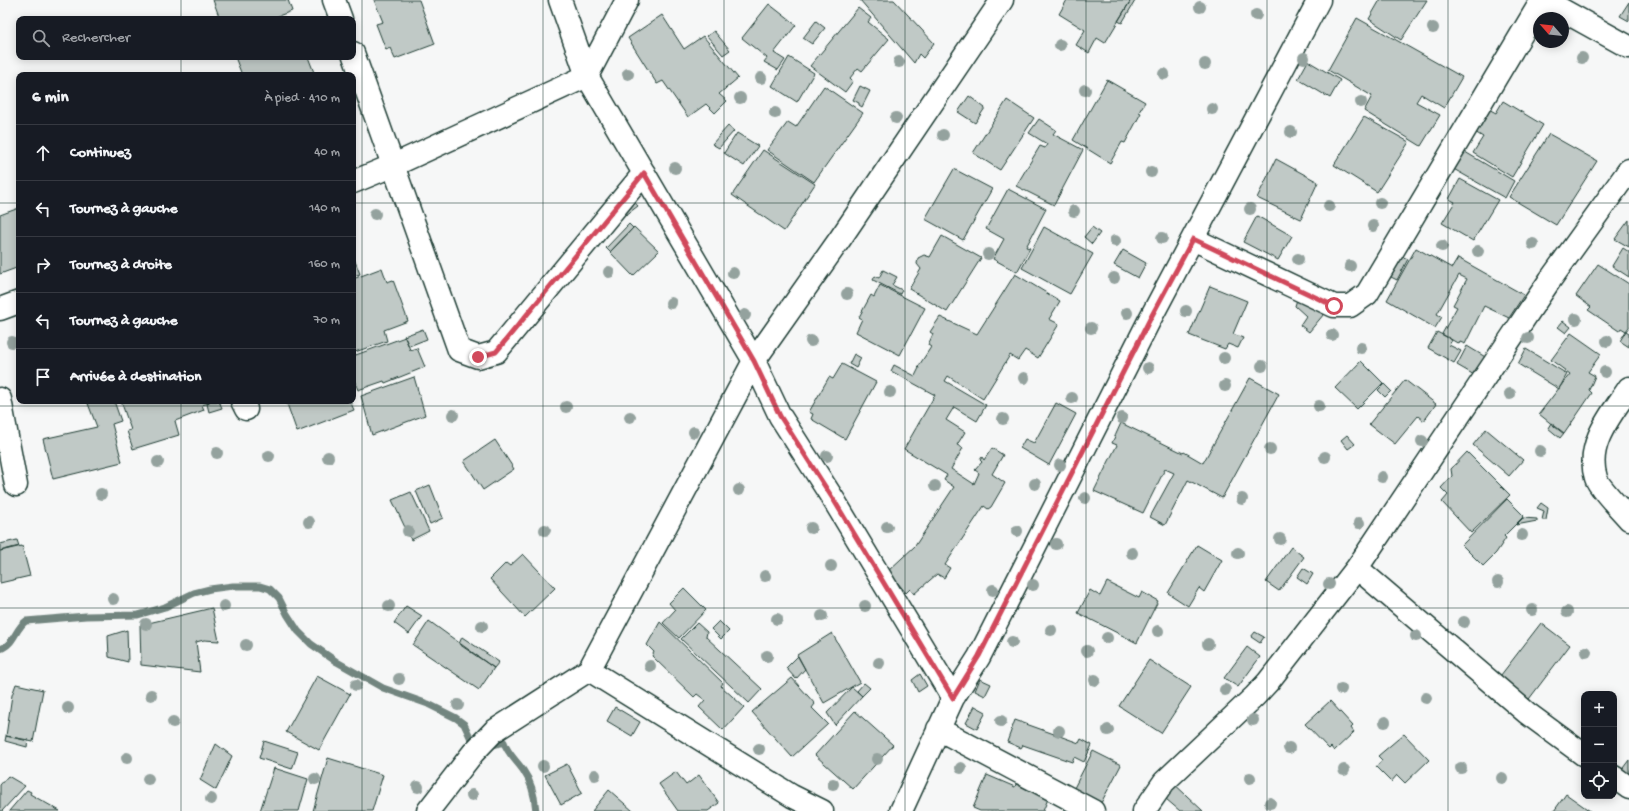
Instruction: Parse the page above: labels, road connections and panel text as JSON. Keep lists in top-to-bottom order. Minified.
{"north":"top left","page":{"search":"Rechercher","heading":["6 min","À pied · 410 m"],"list":[["Continuez","40 m"],["Tournez à gauche","140 m"],["Tournez à droite","160 m"],["Tournez à gauche","70 m"],"Arrivée à destination"],"map_buttons":["+","−"]}}
